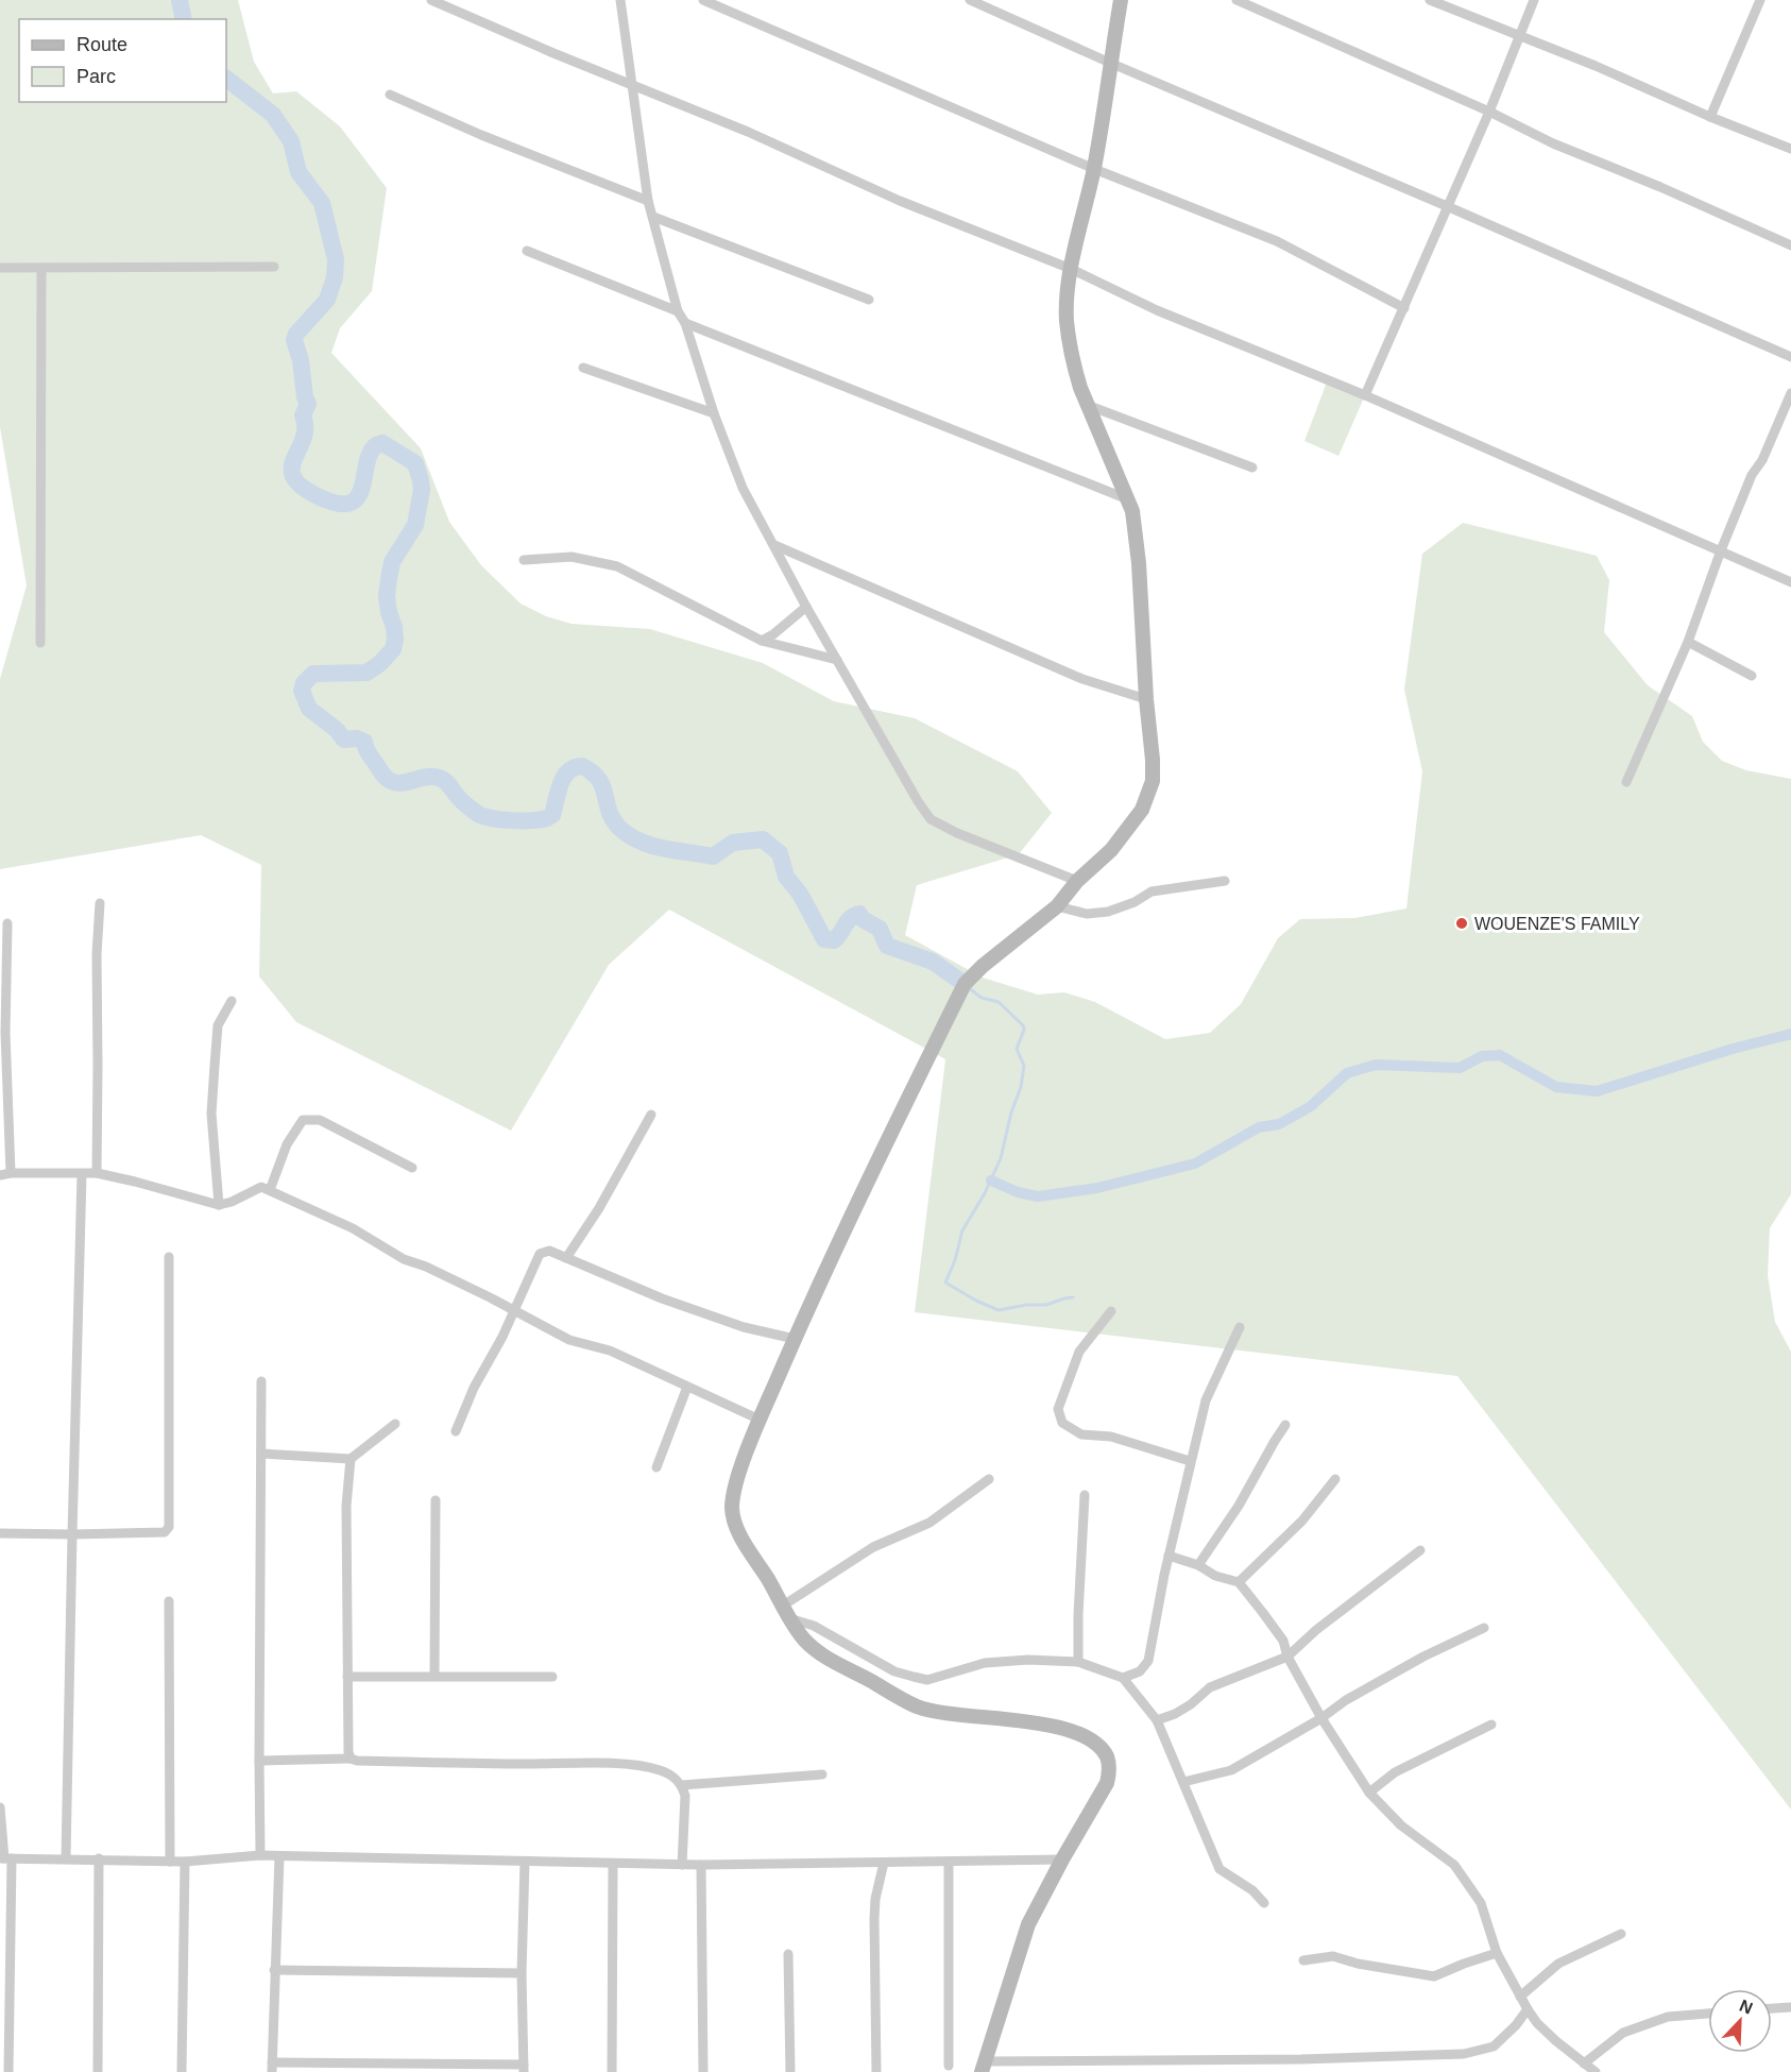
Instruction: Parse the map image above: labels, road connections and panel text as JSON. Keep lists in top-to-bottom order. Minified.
{"places":["WOUENZE'S FAMILY"],"legend":["Route","Parc"],"north":"top right"}
